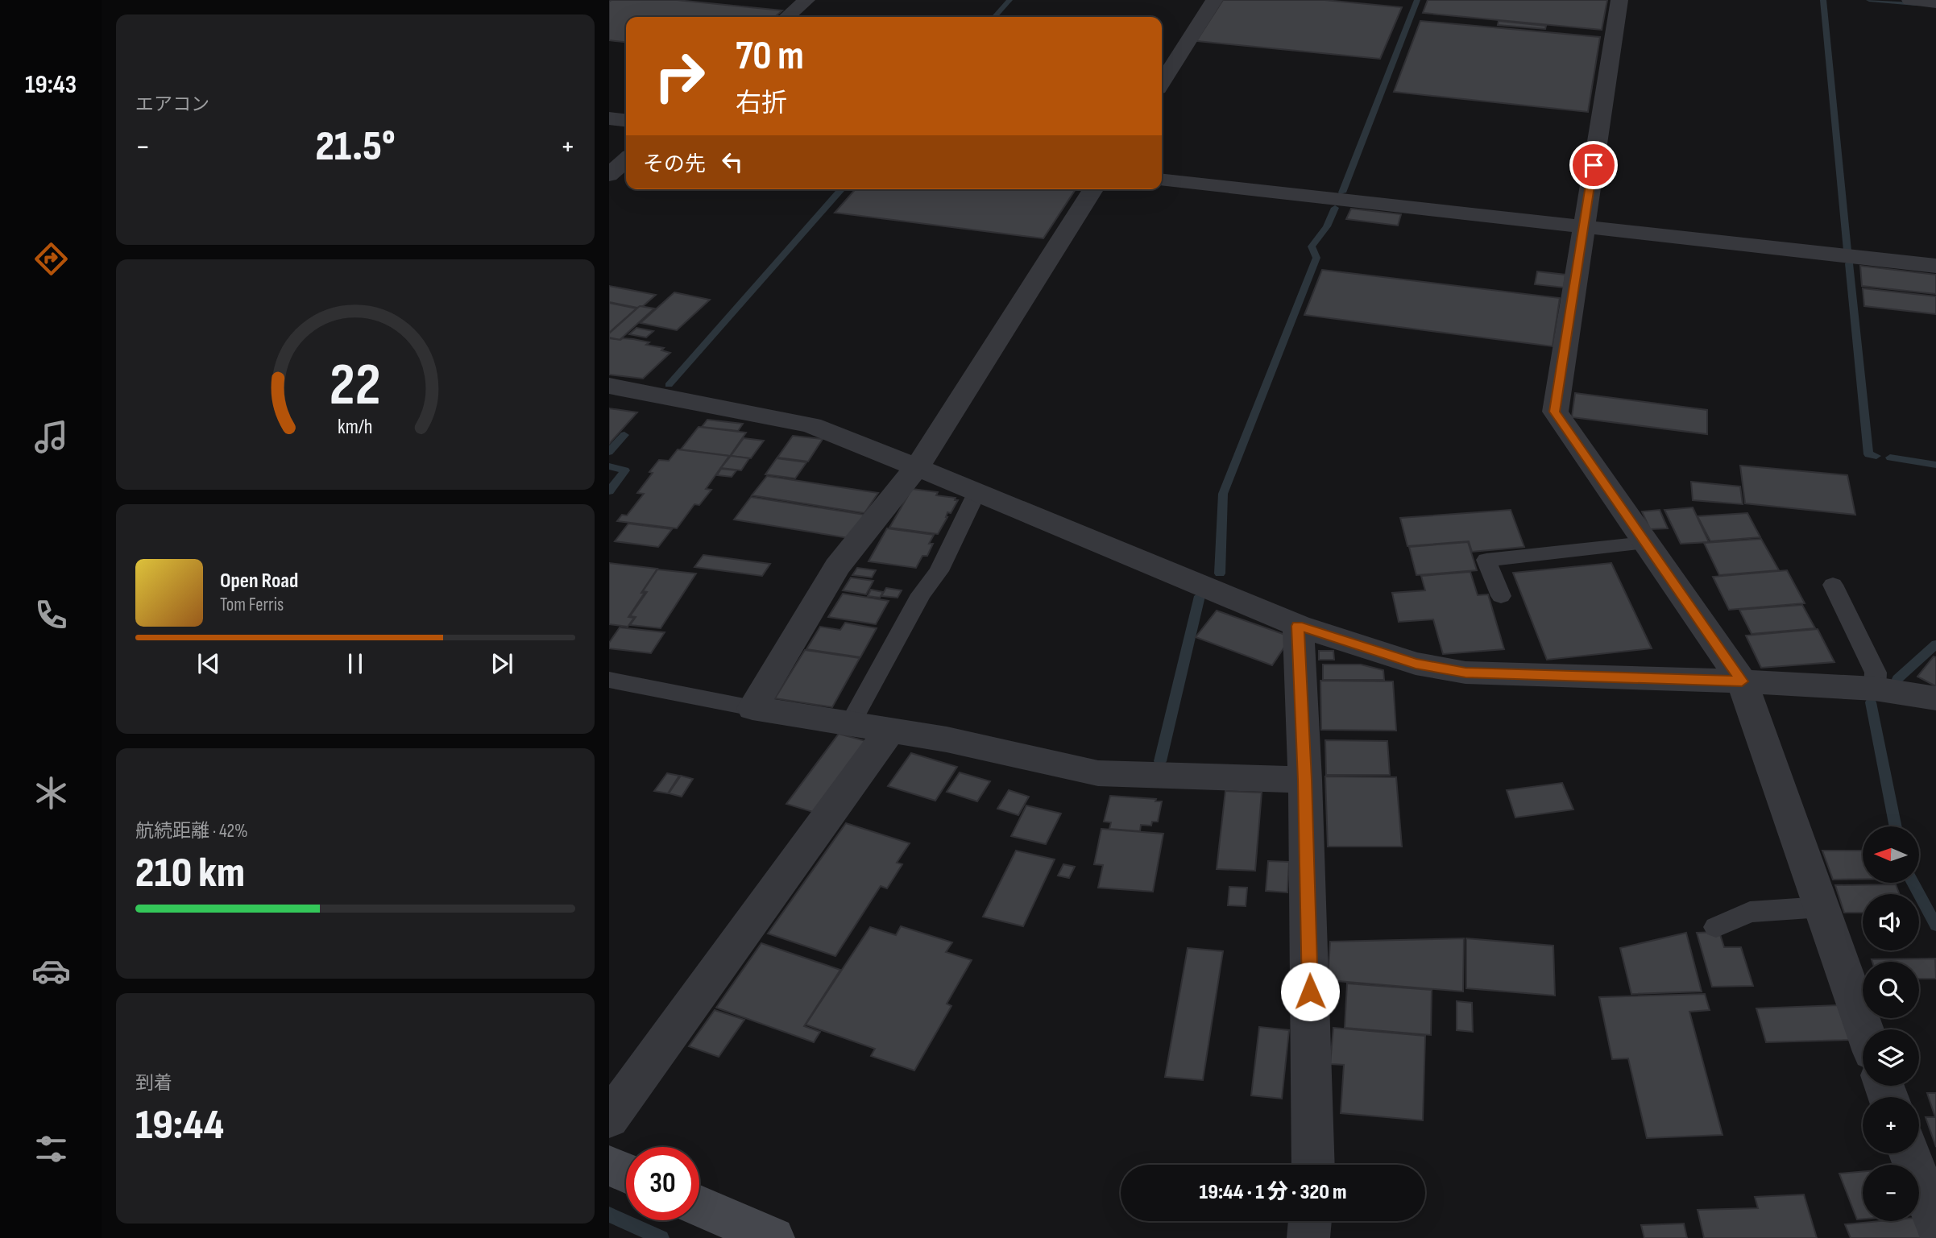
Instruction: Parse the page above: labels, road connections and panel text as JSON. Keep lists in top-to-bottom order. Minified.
{"north":"left","page":{"tabs":"19:43","tile":["エアコン",["航続距離 · 42%","210 km"],["到着","19:44"]],"turn":["70 m","右折"],"heat":["−","21.5°","+"],"then":"その先","song":["Open Road","Tom Ferris"],"map_buttons":["+","−"],"limit":"30","trip":"19:44 · 1 分 · 320 m","gauge":["22","km/h"]}}
